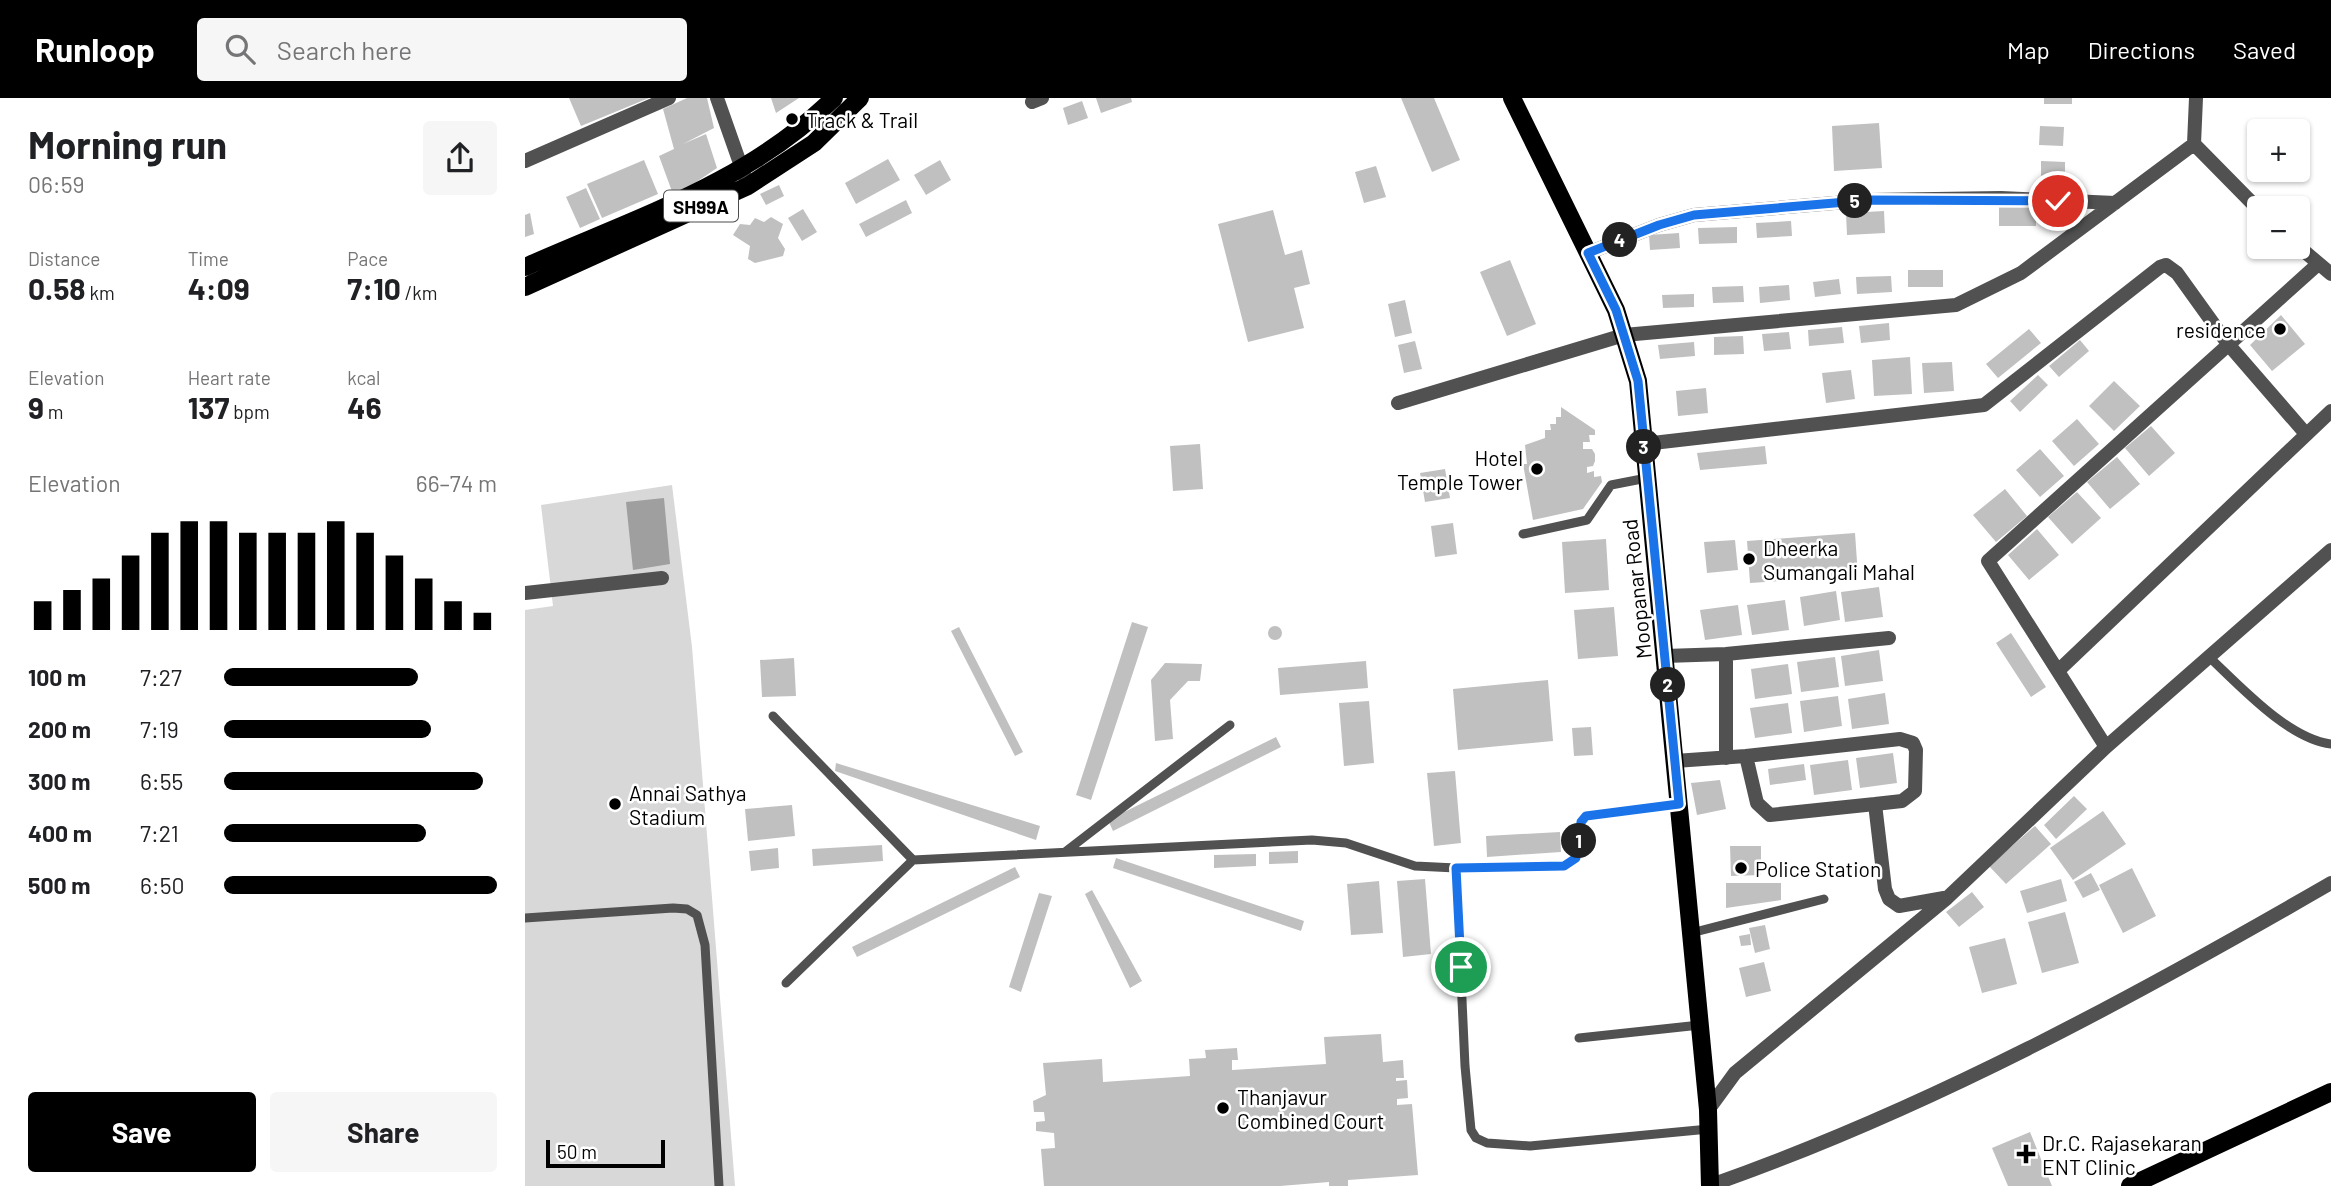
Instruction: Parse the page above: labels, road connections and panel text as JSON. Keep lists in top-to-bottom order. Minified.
{"streets":{"main road":["SH99A","Moopanar Road"]},"places":{"other":["Track & Trail","residence","Hotel Temple Tower","Dheerka Sumangali Mahal","Annai Sathya Stadium","Police Station","Thanjavur Combined Court"],"health":["Dr.C. Rajasekaran ENT Clinic"]},"scale_bar":"50 m","page":{"header":"Runloop","search":"Search here","nav":["Map","Directions","Saved"],"heading":["Morning run","06:59"],"map_buttons":["+","−"],"pins":["5","4","3","2","1"],"stats":[["Distance","0.58 km"],["Time","4:09"],["Pace","7:10 /km"],["Elevation","9 m"],["Heart rate","137 bpm"],["kcal","46"]],"chart":["Elevation","66–74 m"],"list":[{"name":"100 m","note":"7:27"},{"name":"200 m","note":"7:19"},{"name":"300 m","note":"6:55"},{"name":"400 m","note":"7:21"},{"name":"500 m","note":"6:50"}],"buttons":["Save","Share"],"scale":"50 m"}}
